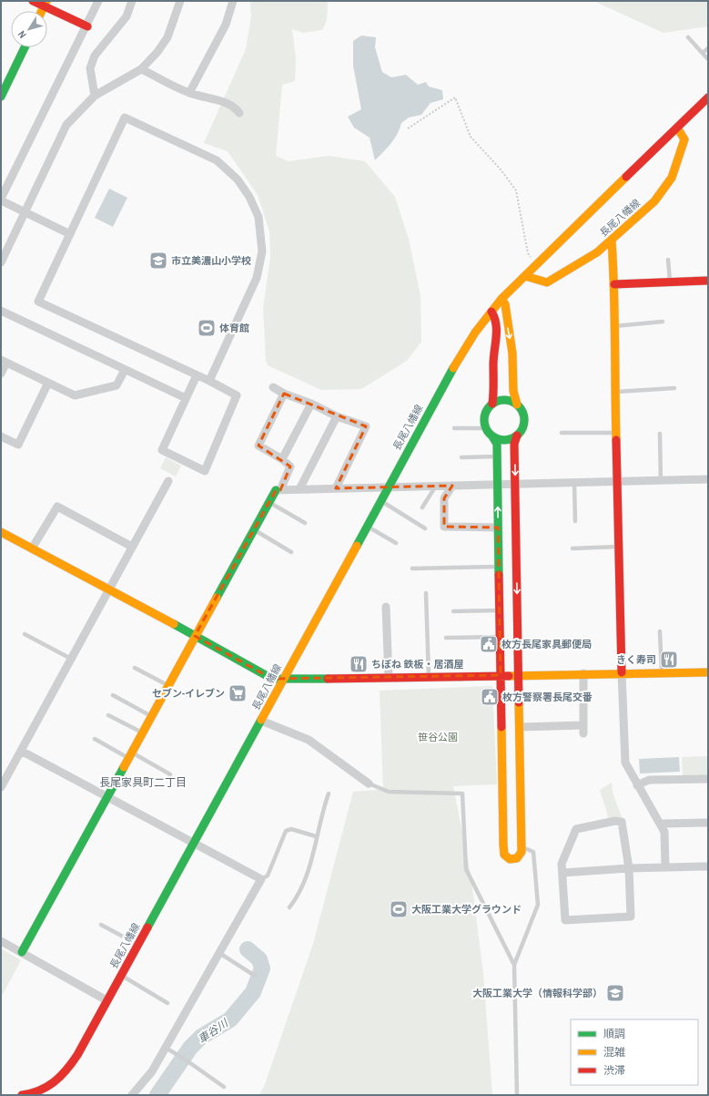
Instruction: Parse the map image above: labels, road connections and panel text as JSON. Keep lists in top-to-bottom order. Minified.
{"streets":{"street":["長尾八幡線"]},"districts":["長尾家具町二丁目"],"water":["車谷川"],"parks":["笹谷公園"],"places":{"school or university":["市立美濃山小学校","大阪工業大学（情報科学部）"],"sports":["体育館","大阪工業大学グラウンド"],"public building":["枚方長尾家具郵便局","枚方警察署長尾交番"],"restaurant":["きく寿司","ちぼね 鉄板・居酒屋"],"supermarket":["セブン-イレブン"]},"legend":["順調","混雑","渋滞"],"north":"bottom left"}
